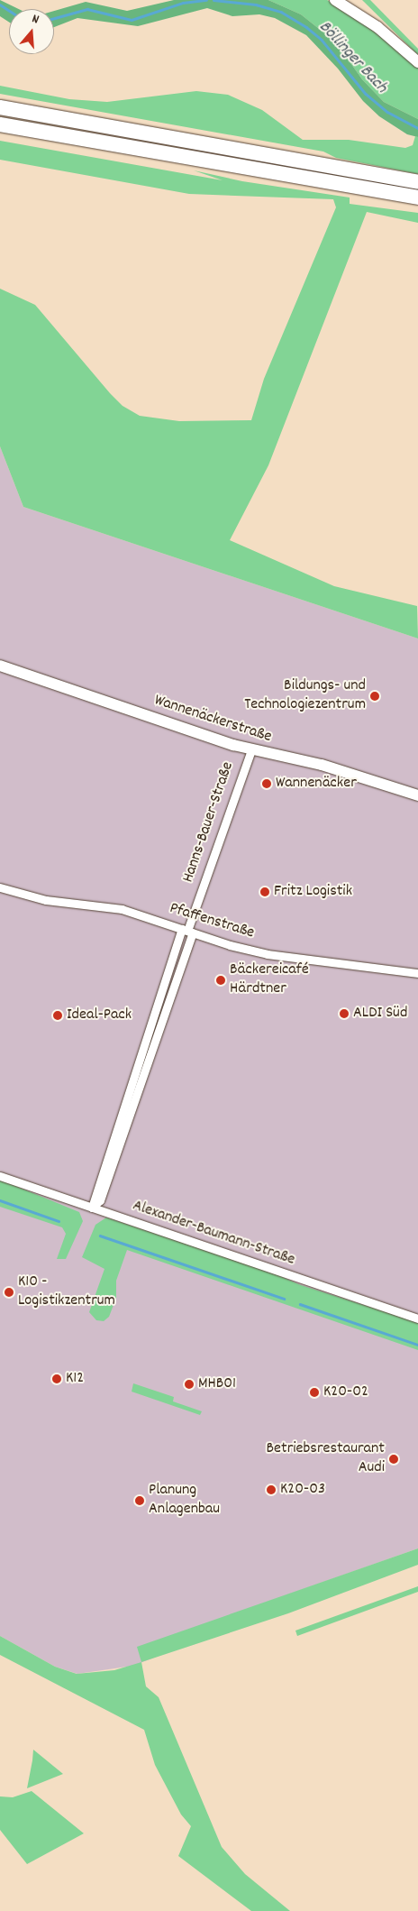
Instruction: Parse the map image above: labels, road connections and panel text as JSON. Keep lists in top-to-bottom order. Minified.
{"streets":{"street":["Wannenäckerstraße","Hanns-Bauer-Straße","Pfaffenstraße","Alexander-Baumann-Straße"]},"crossings":[["Wannenäckerstraße","Hanns-Bauer-Straße"],["Hanns-Bauer-Straße","Pfaffenstraße"],["Hanns-Bauer-Straße","Alexander-Baumann-Straße"]],"water":["Böllinger Bach"],"places":["Bildungs- und Technologiezentrum","Wannenäcker","Fritz Logistik","Bäckereicafé Härdtner","ALDI Süd","Ideal-Pack","K10 - Logistikzentrum","K12","MHB01","K20-02","Betriebsrestaurant Audi","K20-03","Planung Anlagenbau"],"north":"top"}
